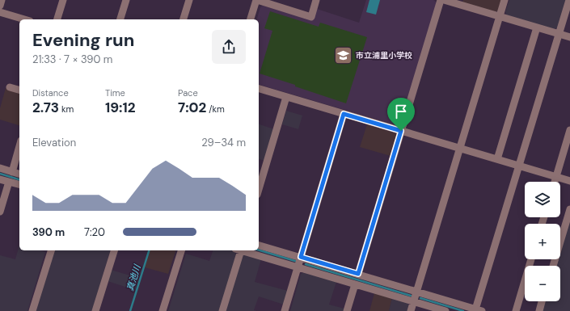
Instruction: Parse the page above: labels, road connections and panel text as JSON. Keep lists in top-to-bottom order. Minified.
{"water":["真池川"],"places":{"school or university":["市立浦里小学校"]},"page":{"heading":["Evening run","21:33 · 7 × 390 m"],"stats":[["Distance","2.73 km"],["Time","19:12"],["Pace","7:02 /km"]],"chart":["Elevation","29–34 m"],"map_buttons":["+","−"],"list":[{"name":"390 m","note":"7:20"}]}}
